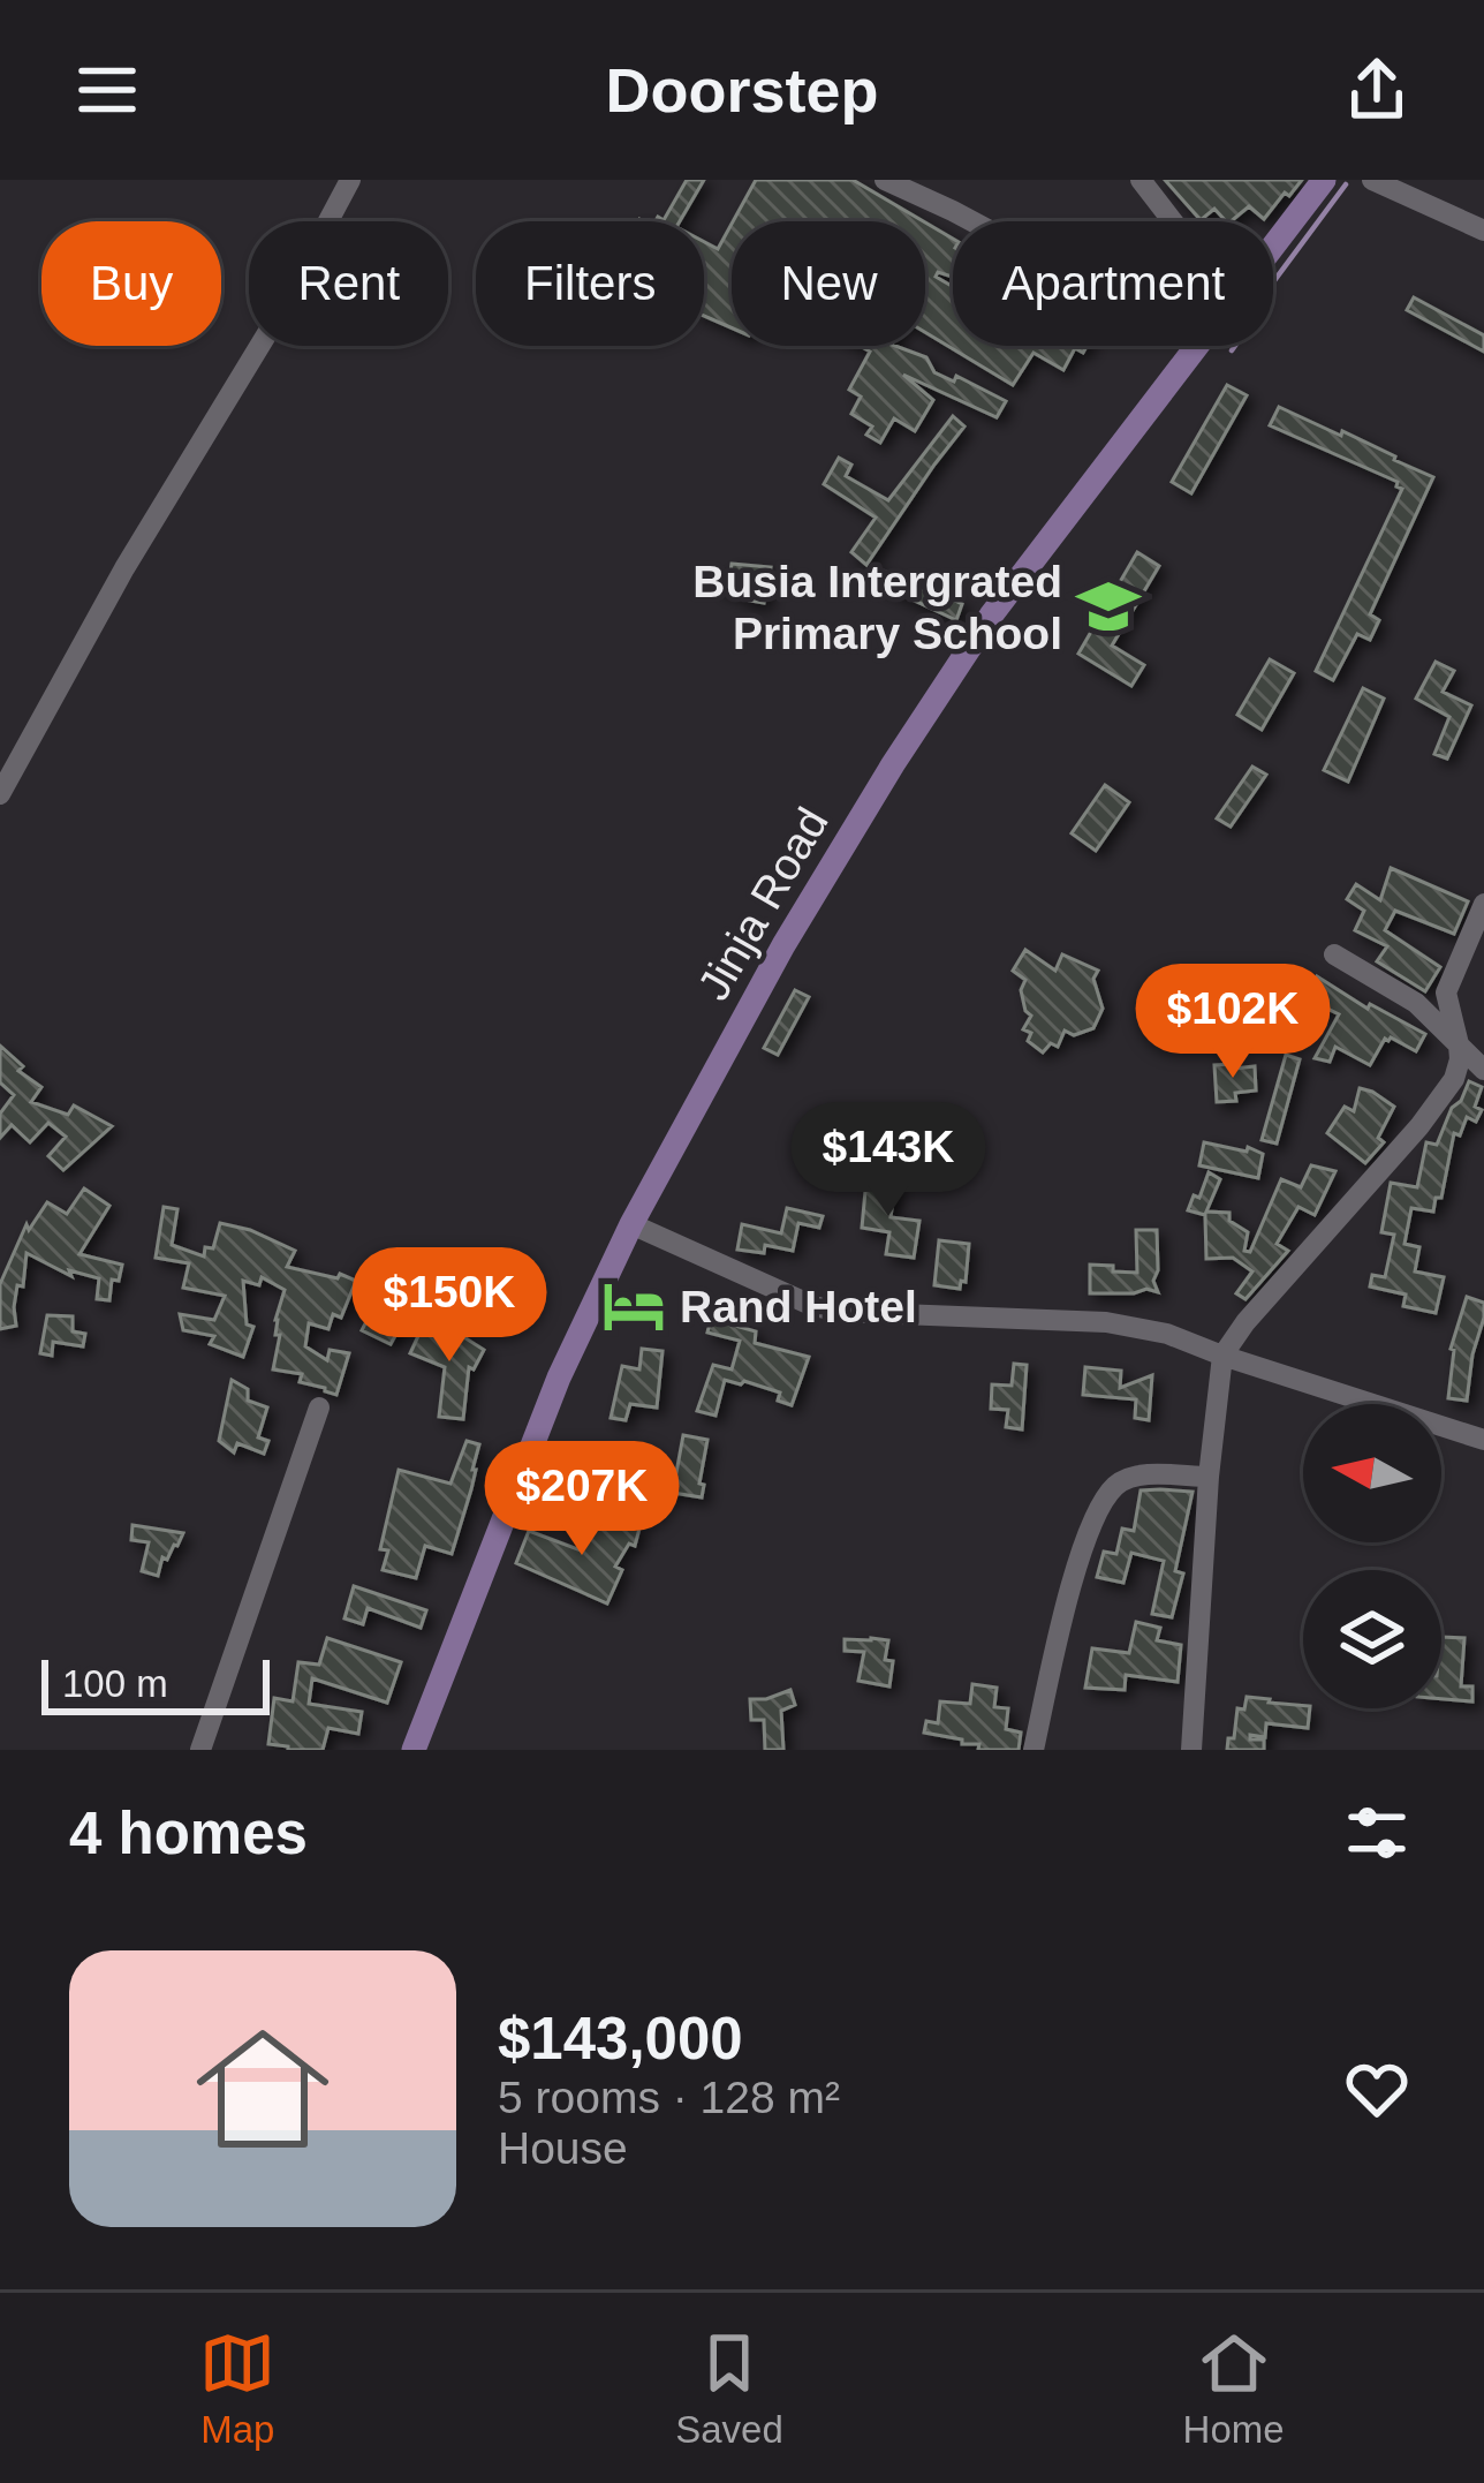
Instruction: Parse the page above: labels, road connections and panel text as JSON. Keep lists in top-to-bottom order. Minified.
{"streets":{"main road":["Jinja Road"]},"places":{"school or university":["Busia Intergrated Primary School"],"hotel":["Rand Hotel"]},"scale_bar":"100 m","north":"left","page":{"header":"Doorstep","chip":["Buy","Rent","Filters","New","Apartment"],"price":["$102K","$143K","$150K","$207K"],"scale":"100 m","heading":"4 homes","list":[{"name":"$143,000","note":"5 rooms · 128 m² · House"}],"tabs":["Map","Saved","Home"]}}
